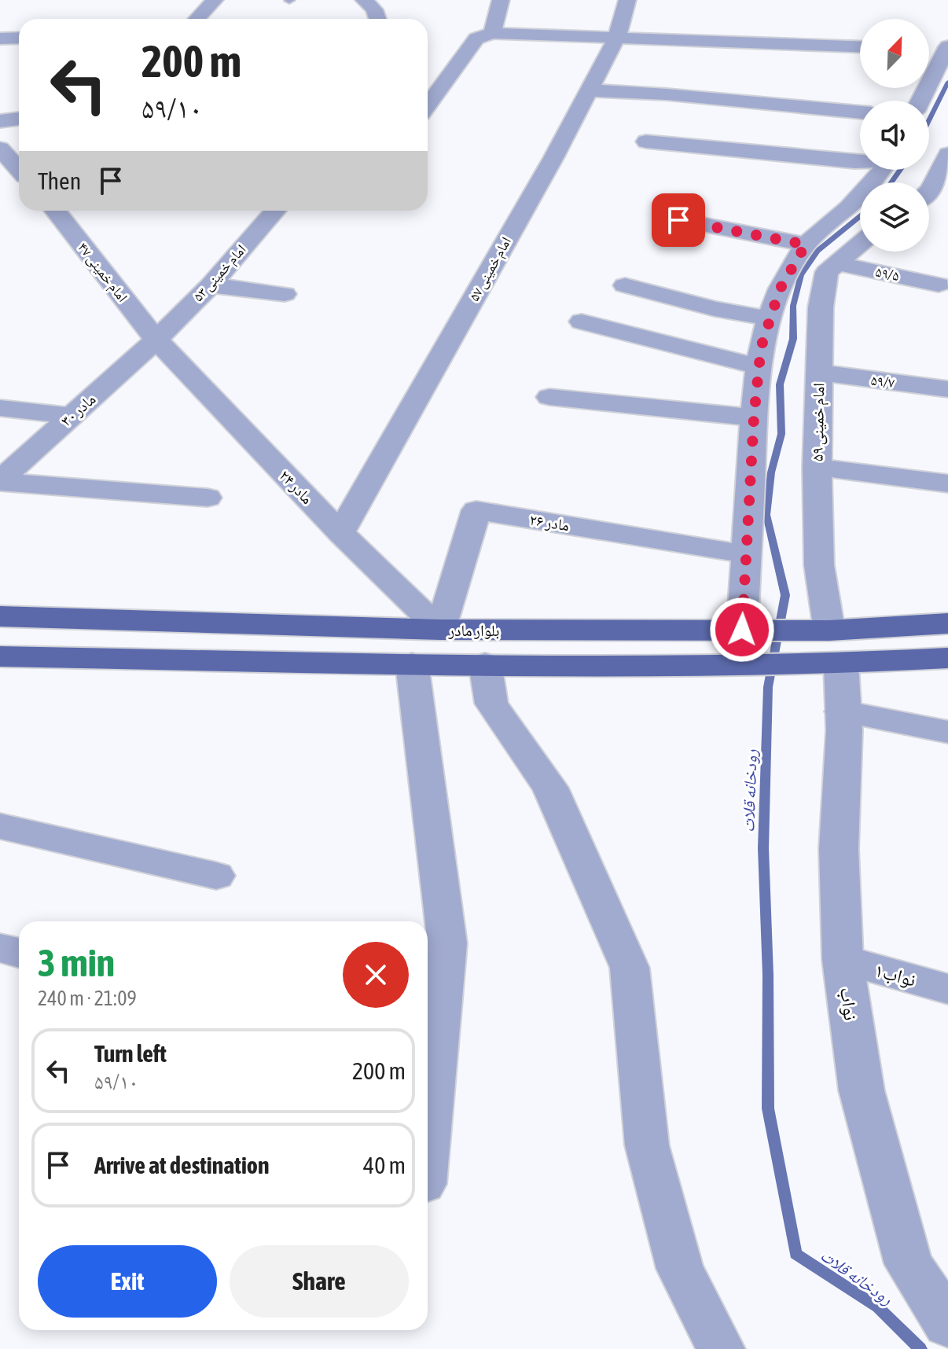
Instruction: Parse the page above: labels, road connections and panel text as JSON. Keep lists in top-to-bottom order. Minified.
{"streets":{"main road":["بلوار مادر"],"street":["امام خمینی ۵۷","امام خمینی ۴۷","امام خمینی ۵۳","۵۹/۵","۵۹/۷","مادر ۳۰","امام خمینی ۵۹","مادر ۲۴","مادر ۲۶","نواب۱","نواب"]},"crossings":[["امام خمینی ۵۷","مادر ۲۴"],["امام خمینی ۴۷","امام خمینی ۵۳"],["امام خمینی ۴۷","مادر ۳۰"],["امام خمینی ۴۷","مادر ۲۴"],["امام خمینی ۵۳","مادر ۳۰"],["امام خمینی ۵۳","مادر ۲۴"],["۵۹/۵","امام خمینی ۵۹"],["۵۹/۷","امام خمینی ۵۹"],["مادر ۳۰","مادر ۲۴"],["امام خمینی ۵۹","بلوار مادر"],["امام خمینی ۵۹","نواب"],["مادر ۲۴","مادر ۲۶"],["مادر ۲۴","بلوار مادر"],["مادر ۲۶","بلوار مادر"],["بلوار مادر","نواب"],["نواب۱","نواب"]],"water":["رودخانه قلات"],"north":"top right","page":{"turn":["200 m","۵۹/۱۰"],"then":"Then","heading":["3 min","240 m · 21:09"],"list":[{"name":"Turn left","note":"۵۹/۱۰","value":"200 m"},{"name":"Arrive at destination","value":"40 m"}],"buttons":["Exit","Share"]}}
